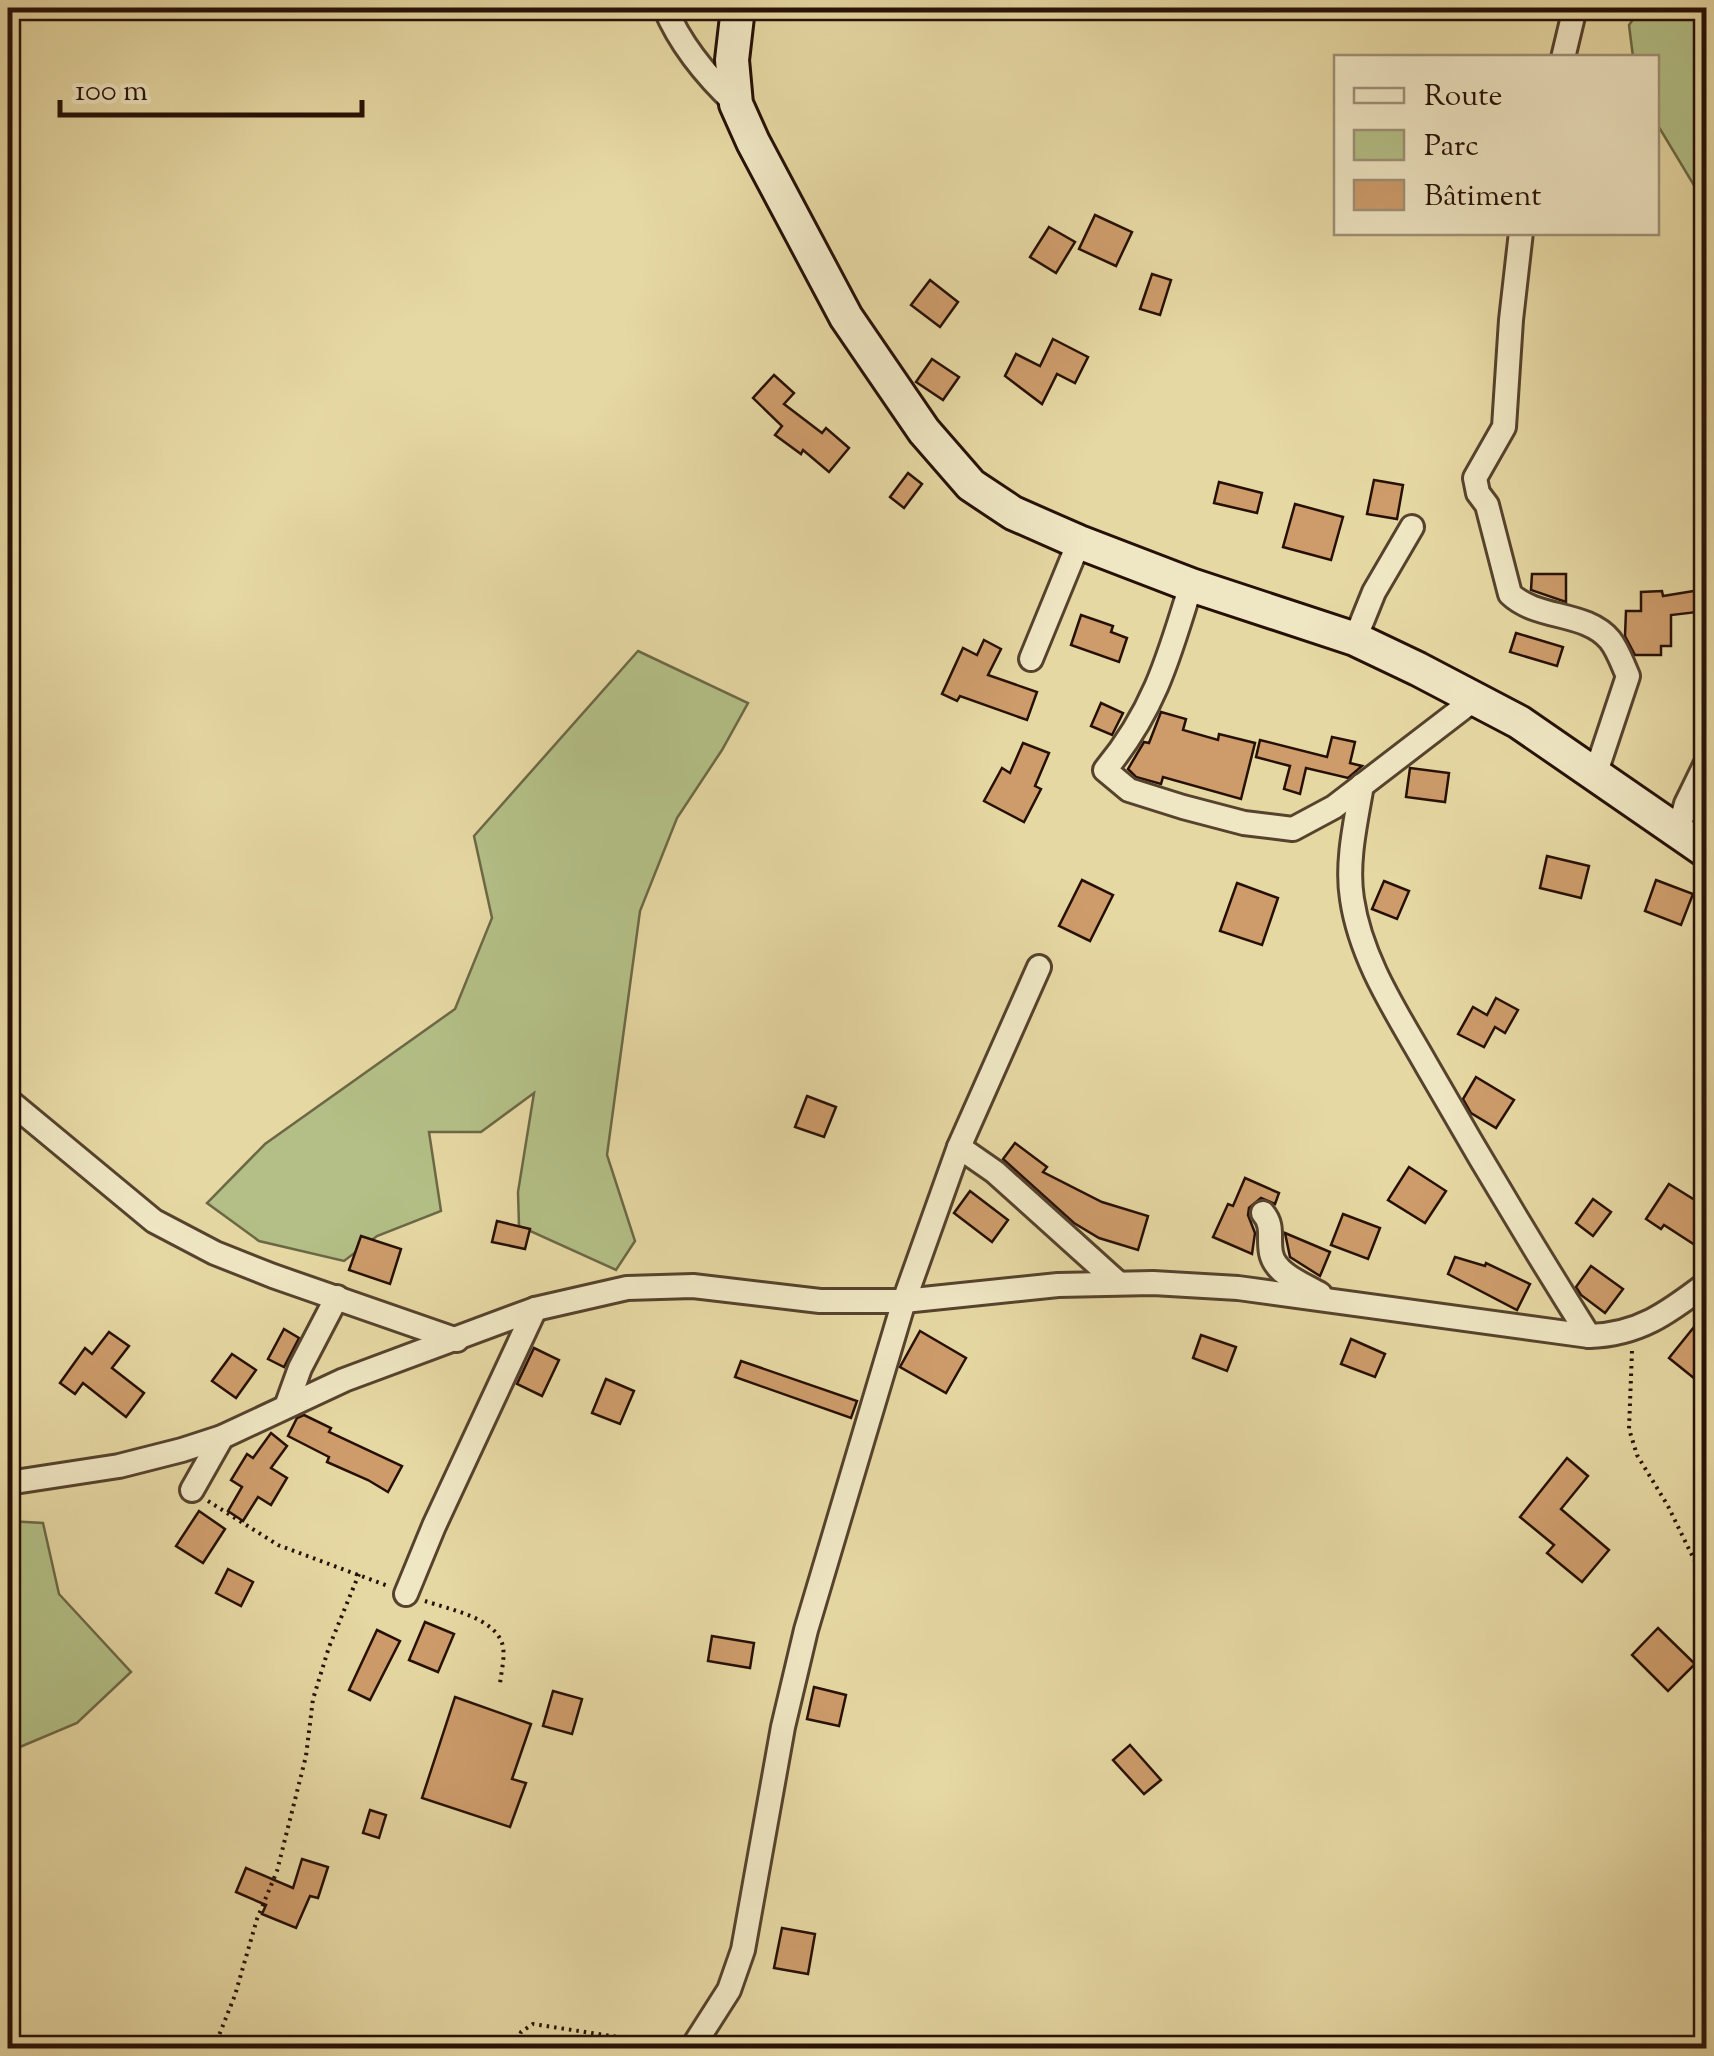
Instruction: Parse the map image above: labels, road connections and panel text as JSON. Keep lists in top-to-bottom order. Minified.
{"legend":["Route","Parc","Bâtiment"],"scale_bar":"100 m"}
